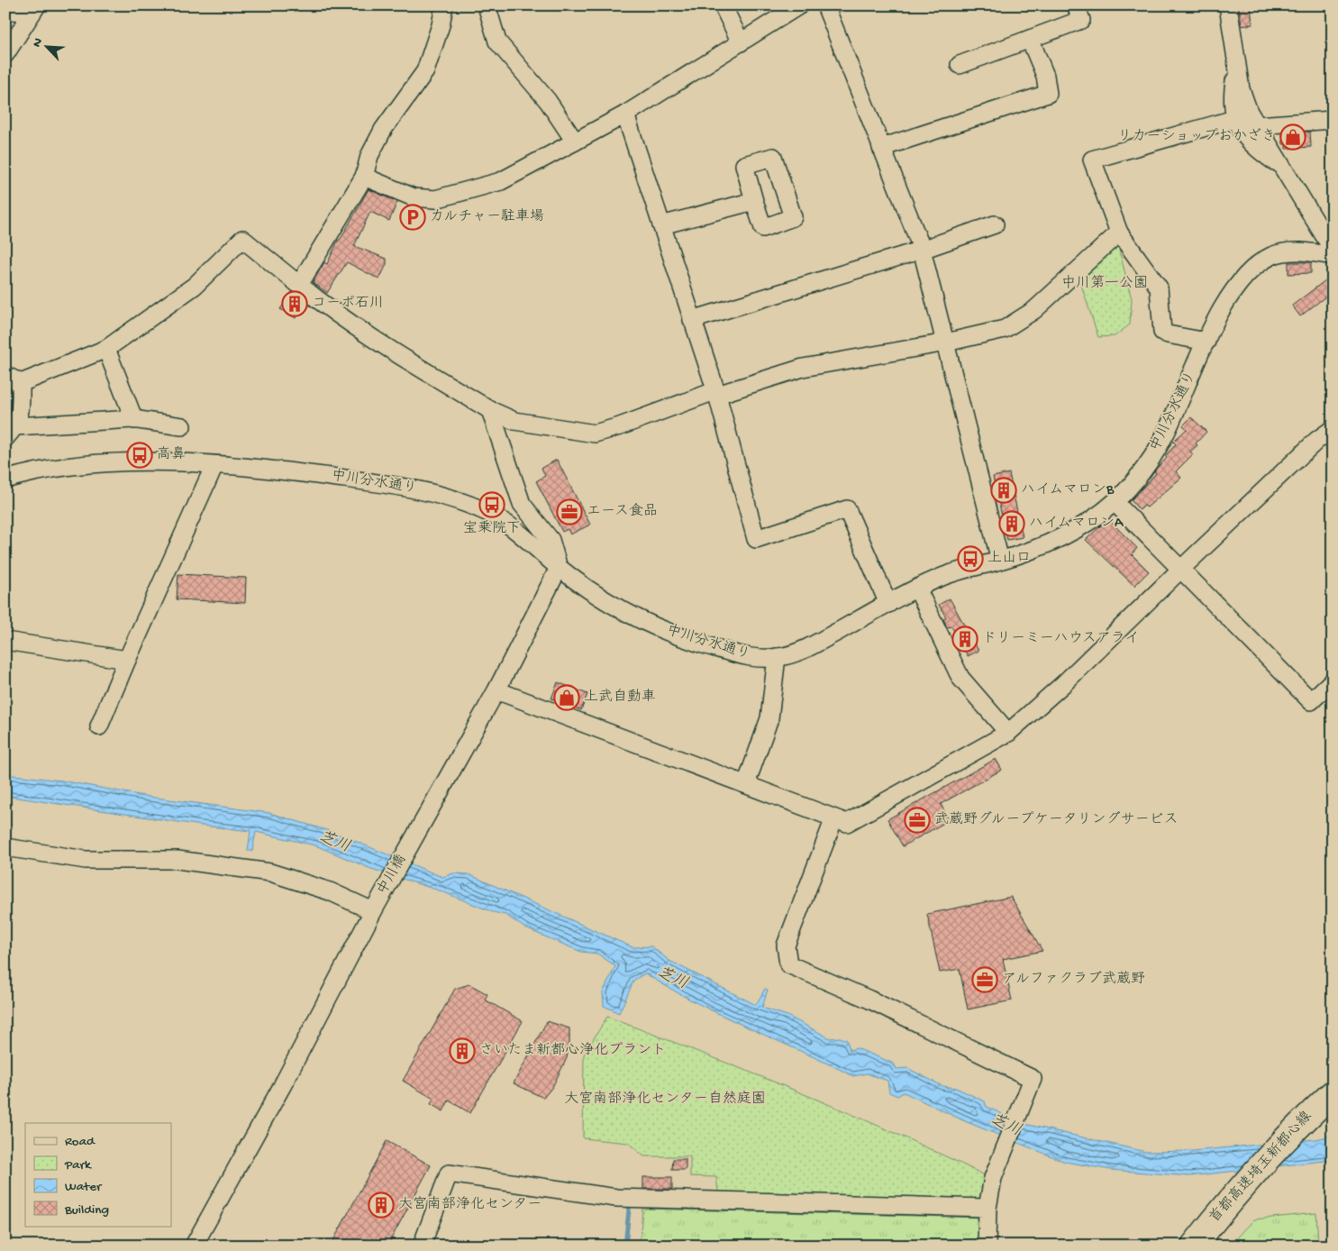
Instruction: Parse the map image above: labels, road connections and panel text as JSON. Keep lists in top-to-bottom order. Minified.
{"streets":{"highway":["首都高速埼玉新都心線"],"street":["中川分水通り","中川橋"]},"crossings":[["中川分水通り","中川橋"]],"water":["芝川"],"parks":["中川第一公園","大宮南部浄化センター自然庭園"],"places":{"shop":["リカーショップおかざき","上武自動車"],"parking":["カルチャー駐車場"],"building":["コーポ石川","ハイムマロンB","ハイムマロンA","ドリーミーハウスアライ","さいたま新都心浄化プラント","大宮南部浄化センター"],"bus stop":["高鼻","宝乗院下","上山口"],"office":["エース食品","武蔵野グループケータリングサービス","アルファクラブ武蔵野"]},"legend":["Road","Park","Water","Building"],"north":"top left"}
